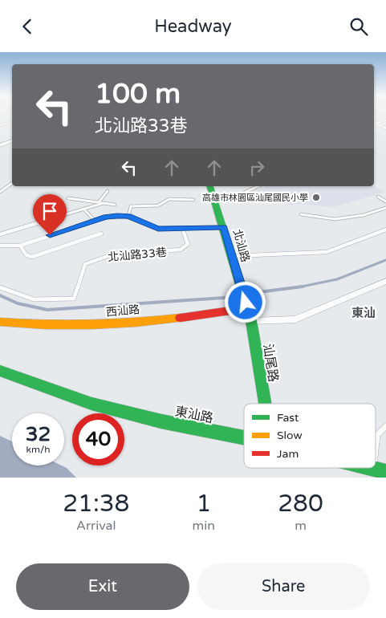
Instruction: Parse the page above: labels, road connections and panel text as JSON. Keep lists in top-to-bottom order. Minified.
{"streets":{"street":["北汕路","西汕路","汕尾路","東汕路"],"lane":["北汕路33巷"]},"crossings":[["北汕路","北汕路33巷"],["北汕路","汕尾路"],["西汕路","汕尾路"]],"districts":["東汕"],"places":["高雄市林園區汕尾國民小學"],"legend":["Fast","Slow","Jam"],"page":{"header":"Headway","turn":["100 m","北汕路33巷"],"speed":"32 km/h","limit":"40","eta":["21:38","Arrival","1","min","280","m"],"buttons":["Exit","Share"]}}
